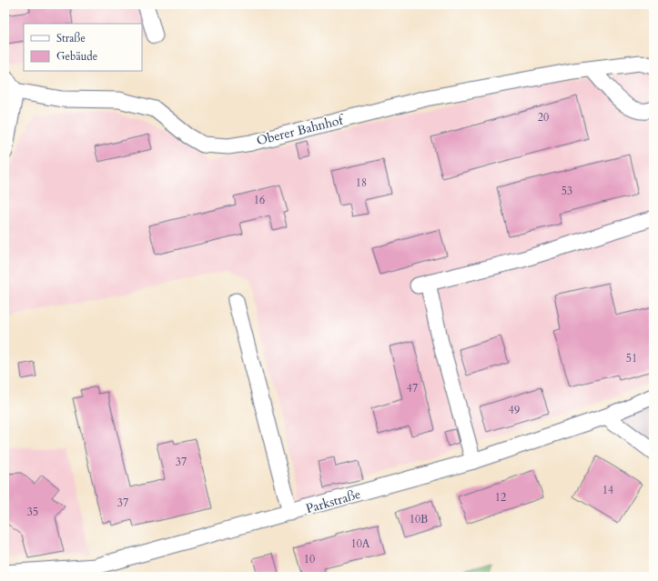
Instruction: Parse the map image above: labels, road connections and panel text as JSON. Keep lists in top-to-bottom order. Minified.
{"streets":{"street":["Oberer Bahnhof","Parkstraße"]},"house_numbers":["20","18","53","16","51","47","49","37","14","12","37","35","10B","10A","10"],"legend":["Straße","Gebäude"]}
